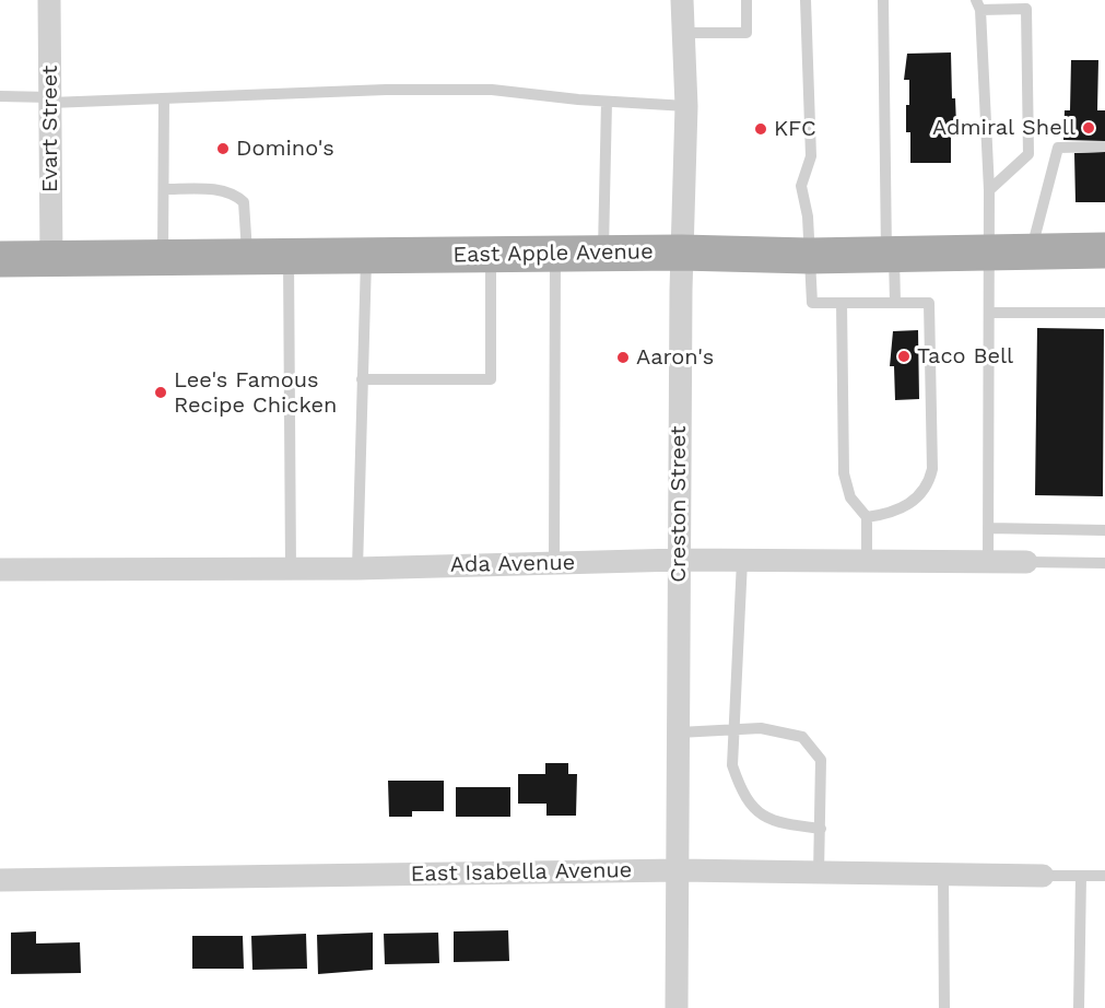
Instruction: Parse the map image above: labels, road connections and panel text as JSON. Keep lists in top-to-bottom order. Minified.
{"streets":{"main road":["East Apple Avenue"],"street":["Evart Street","Creston Street","Ada Avenue","East Isabella Avenue"]},"crossings":[["Evart Street","East Apple Avenue"],["East Apple Avenue","Creston Street"],["Creston Street","Ada Avenue"],["Creston Street","East Isabella Avenue"]],"places":["Admiral Shell","KFC","Domino's","Taco Bell","Aaron's","Lee's Famous Recipe Chicken"]}
